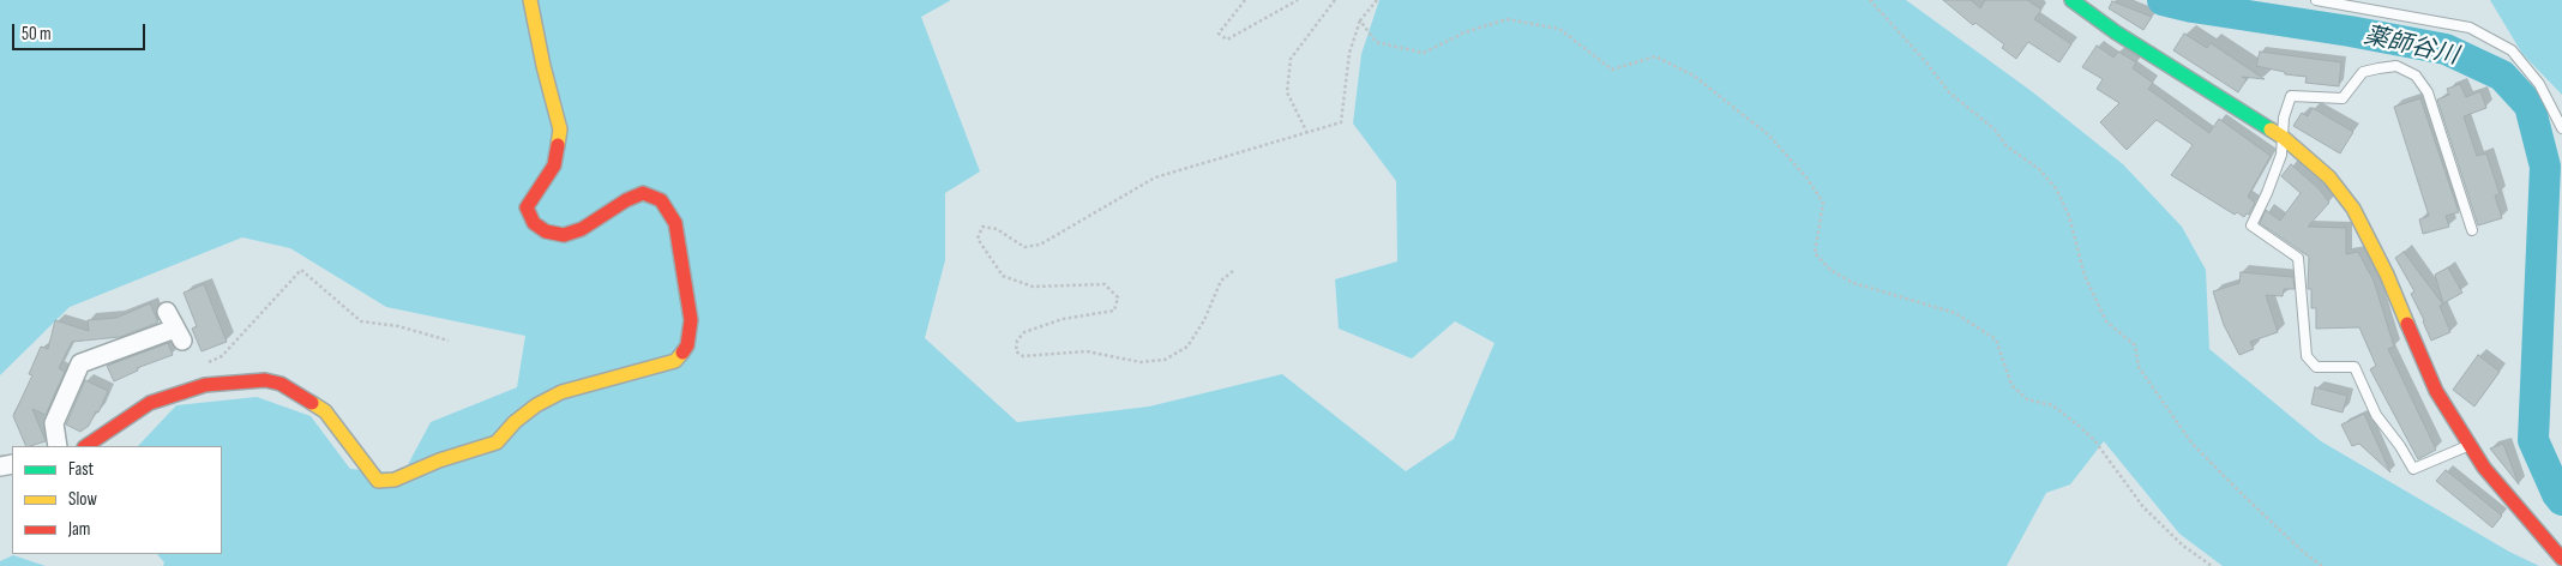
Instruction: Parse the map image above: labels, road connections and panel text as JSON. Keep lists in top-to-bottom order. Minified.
{"water":["薬師谷川"],"legend":["Fast","Slow","Jam"],"scale_bar":"50 m"}
